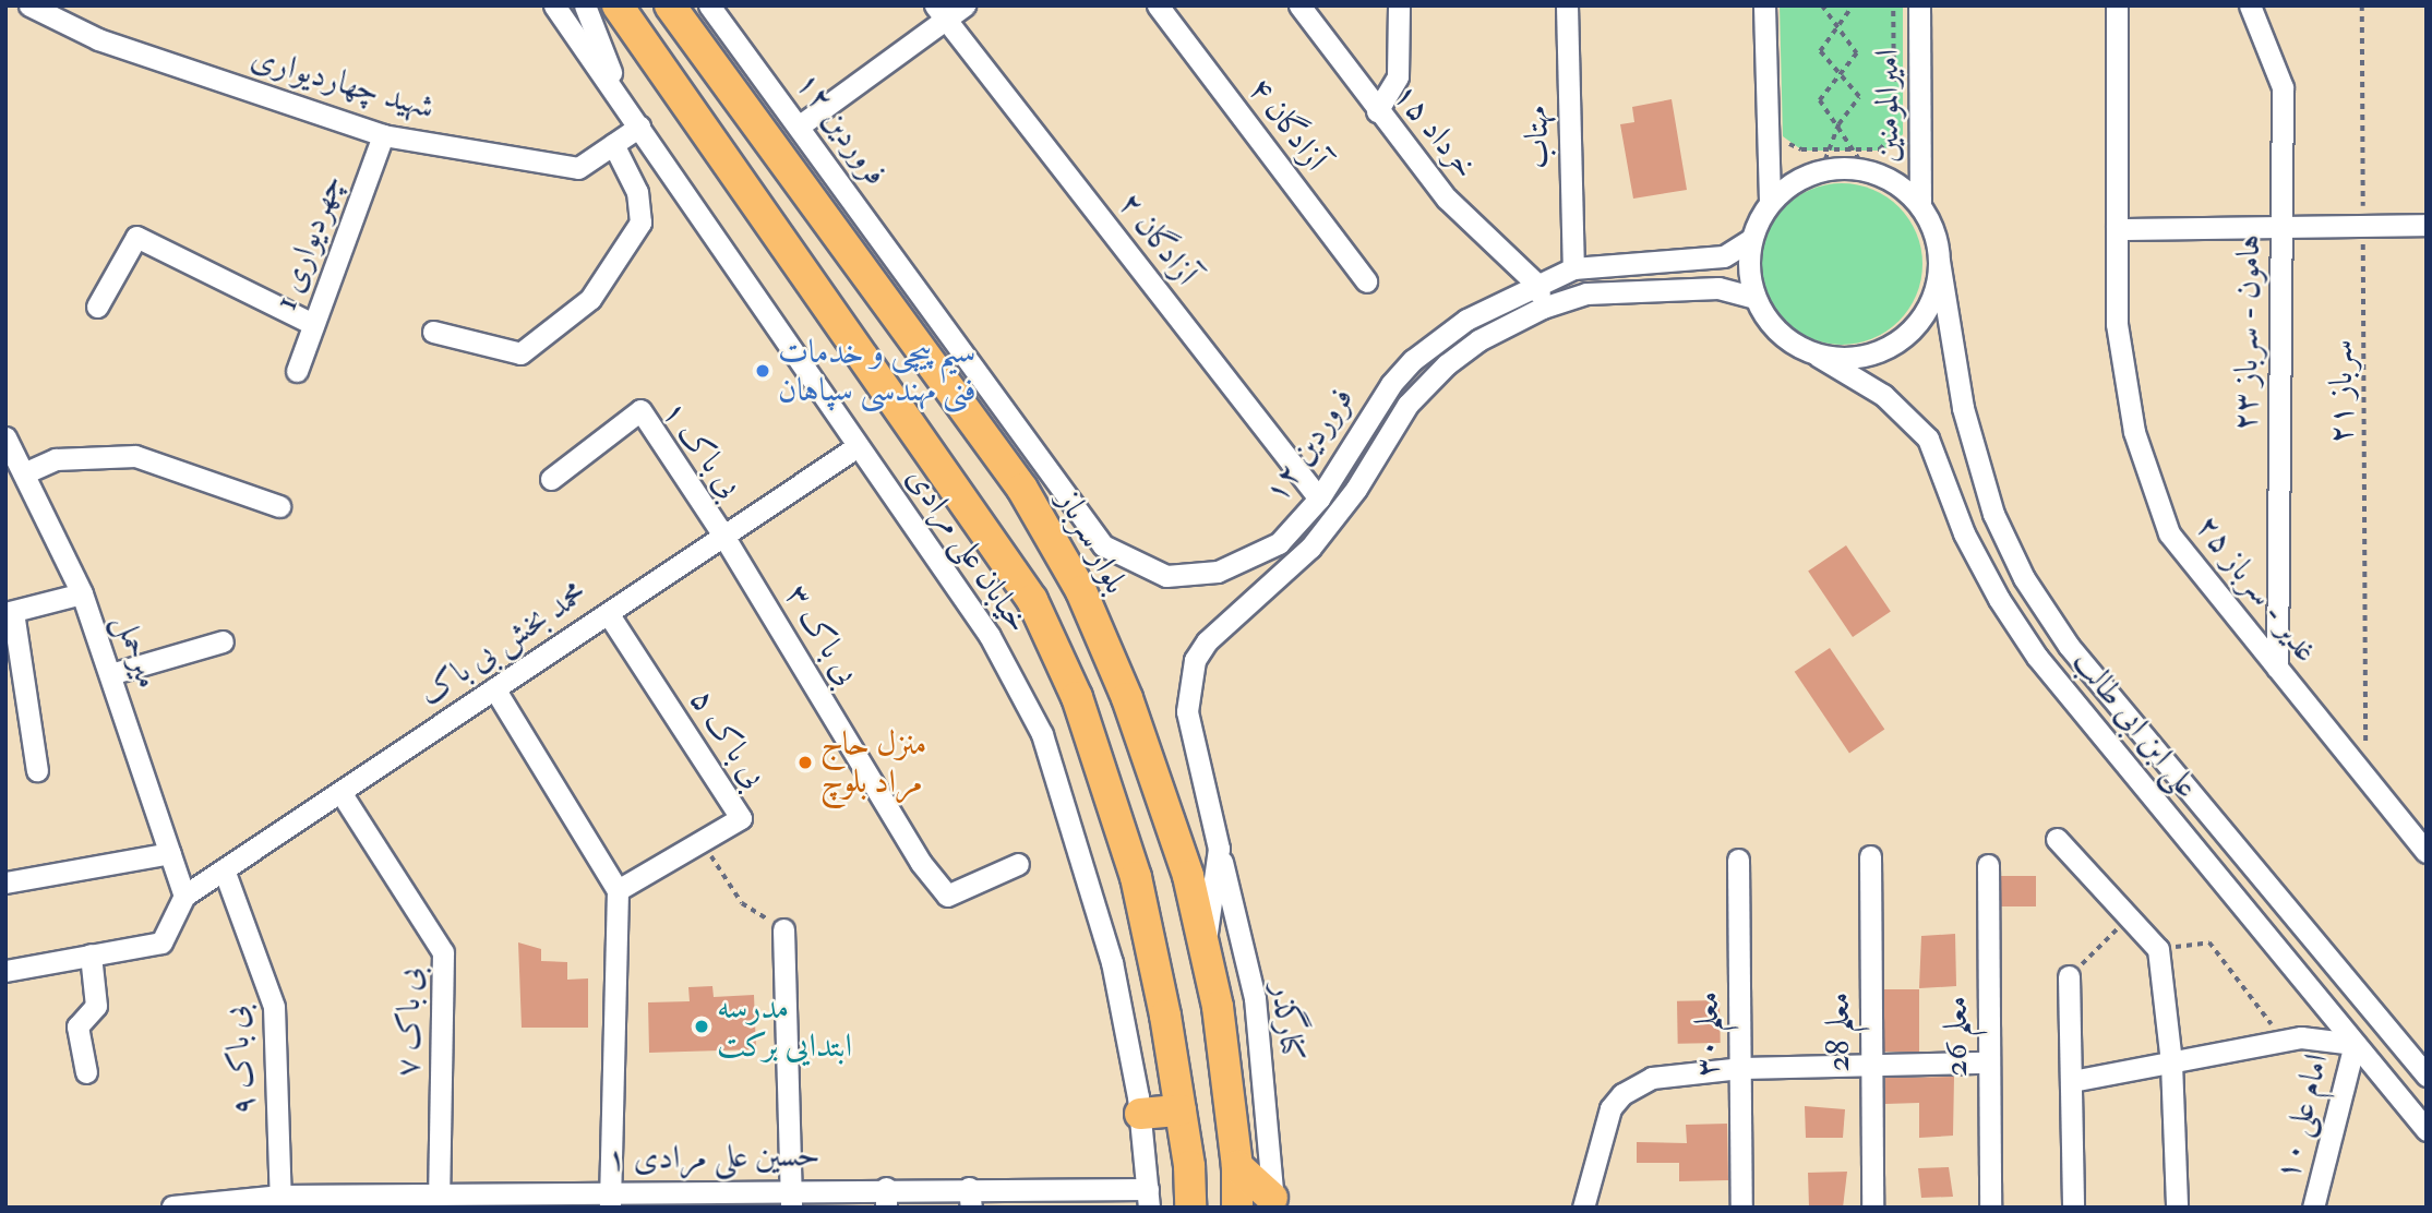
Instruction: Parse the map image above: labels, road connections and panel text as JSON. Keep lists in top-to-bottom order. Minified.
{"streets":{"highway":["بلوار سرباز"],"street":["شهید چهاردیواری","امیرالمومنین","آزادگان ۴","۱۲ فروردین","۱۵ خرداد","مهتاب","آزادگان ۲","چهردیواری 1","هامون - سرباز ۲۳","بی باک ۱","خیابان علی مرادی","غدیر - سرباز ۲۵","بی باک ۳","محمد بخش بی باک","میرحمل","علی ابن ابی طالب","بی باک ۵","بی باک ۷","کنارگذر","معلم 28","معلم ۳۰","معلم 26","بی باک ۹","امام علی ۱۰","حسین علی مرادی ۱"],"path":["سرباز ۲۱"]},"crossings":[["شهید چهاردیواری","چهردیواری 1"],["شهید چهاردیواری","خیابان علی مرادی"],["امیرالمومنین","۱۲ فروردین"],["امیرالمومنین","علی ابن ابی طالب"],["۱۲ فروردین","۱۵ خرداد"],["۱۲ فروردین","مهتاب"],["۱۲ فروردین","آزادگان ۲"],["۱۲ فروردین","بلوار سرباز"],["۱۲ فروردین","علی ابن ابی طالب"],["۱۲ فروردین","کنارگذر"],["هامون - سرباز ۲۳","غدیر - سرباز ۲۵"],["سرباز ۲۱","غدیر - سرباز ۲۵"],["بی باک ۱","بی باک ۳"],["بی باک ۱","محمد بخش بی باک"],["خیابان علی مرادی","محمد بخش بی باک"],["خیابان علی مرادی","حسین علی مرادی ۱"],["بی باک ۳","محمد بخش بی باک"],["محمد بخش بی باک","میرحمل"],["محمد بخش بی باک","بی باک ۵"],["محمد بخش بی باک","بی باک ۷"],["محمد بخش بی باک","بی باک ۹"],["علی ابن ابی طالب","امام علی ۱۰"],["بی باک ۷","حسین علی مرادی ۱"],["بی باک ۹","حسین علی مرادی ۱"]],"places":["سیم پیچی و خدمات فنی مهندسی سپاهان","منزل حاج مراد بلوچ","مدرسه ابتدایی برکت"]}
